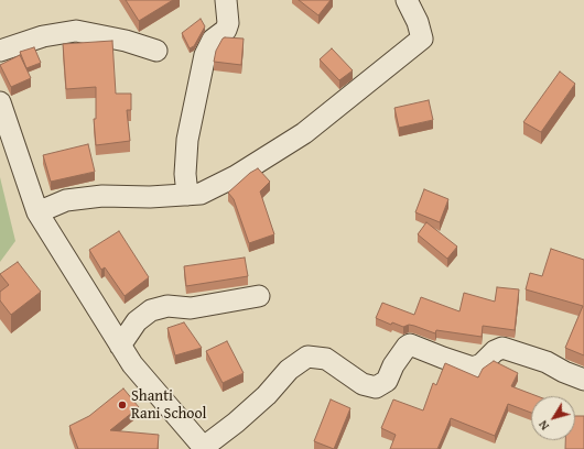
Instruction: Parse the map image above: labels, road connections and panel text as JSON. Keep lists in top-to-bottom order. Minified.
{"places":["Shanti Rani School"],"north":"bottom left"}
